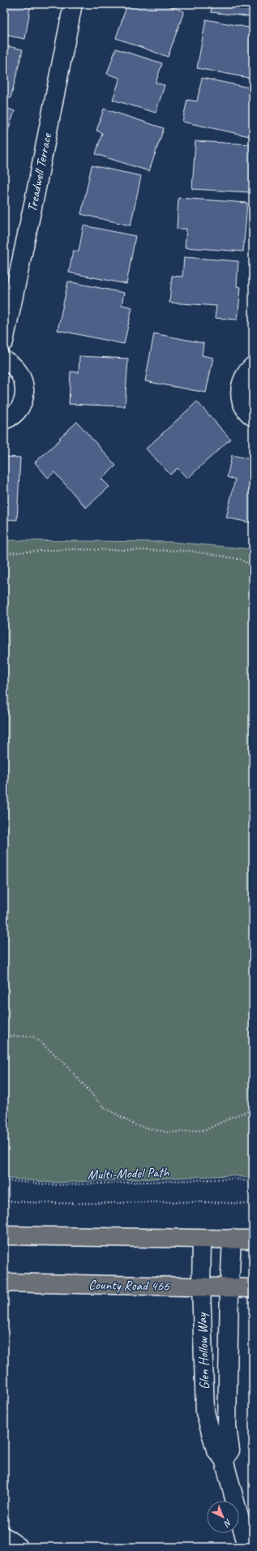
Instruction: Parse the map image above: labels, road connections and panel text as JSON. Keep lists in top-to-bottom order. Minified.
{"streets":{"main road":["County Road 466"],"street":["Treadwell Terrace","Glen Hollow Way"],"path":["Multi-Model Path"]},"crossings":[["County Road 466","Glen Hollow Way"]],"north":"bottom right"}
